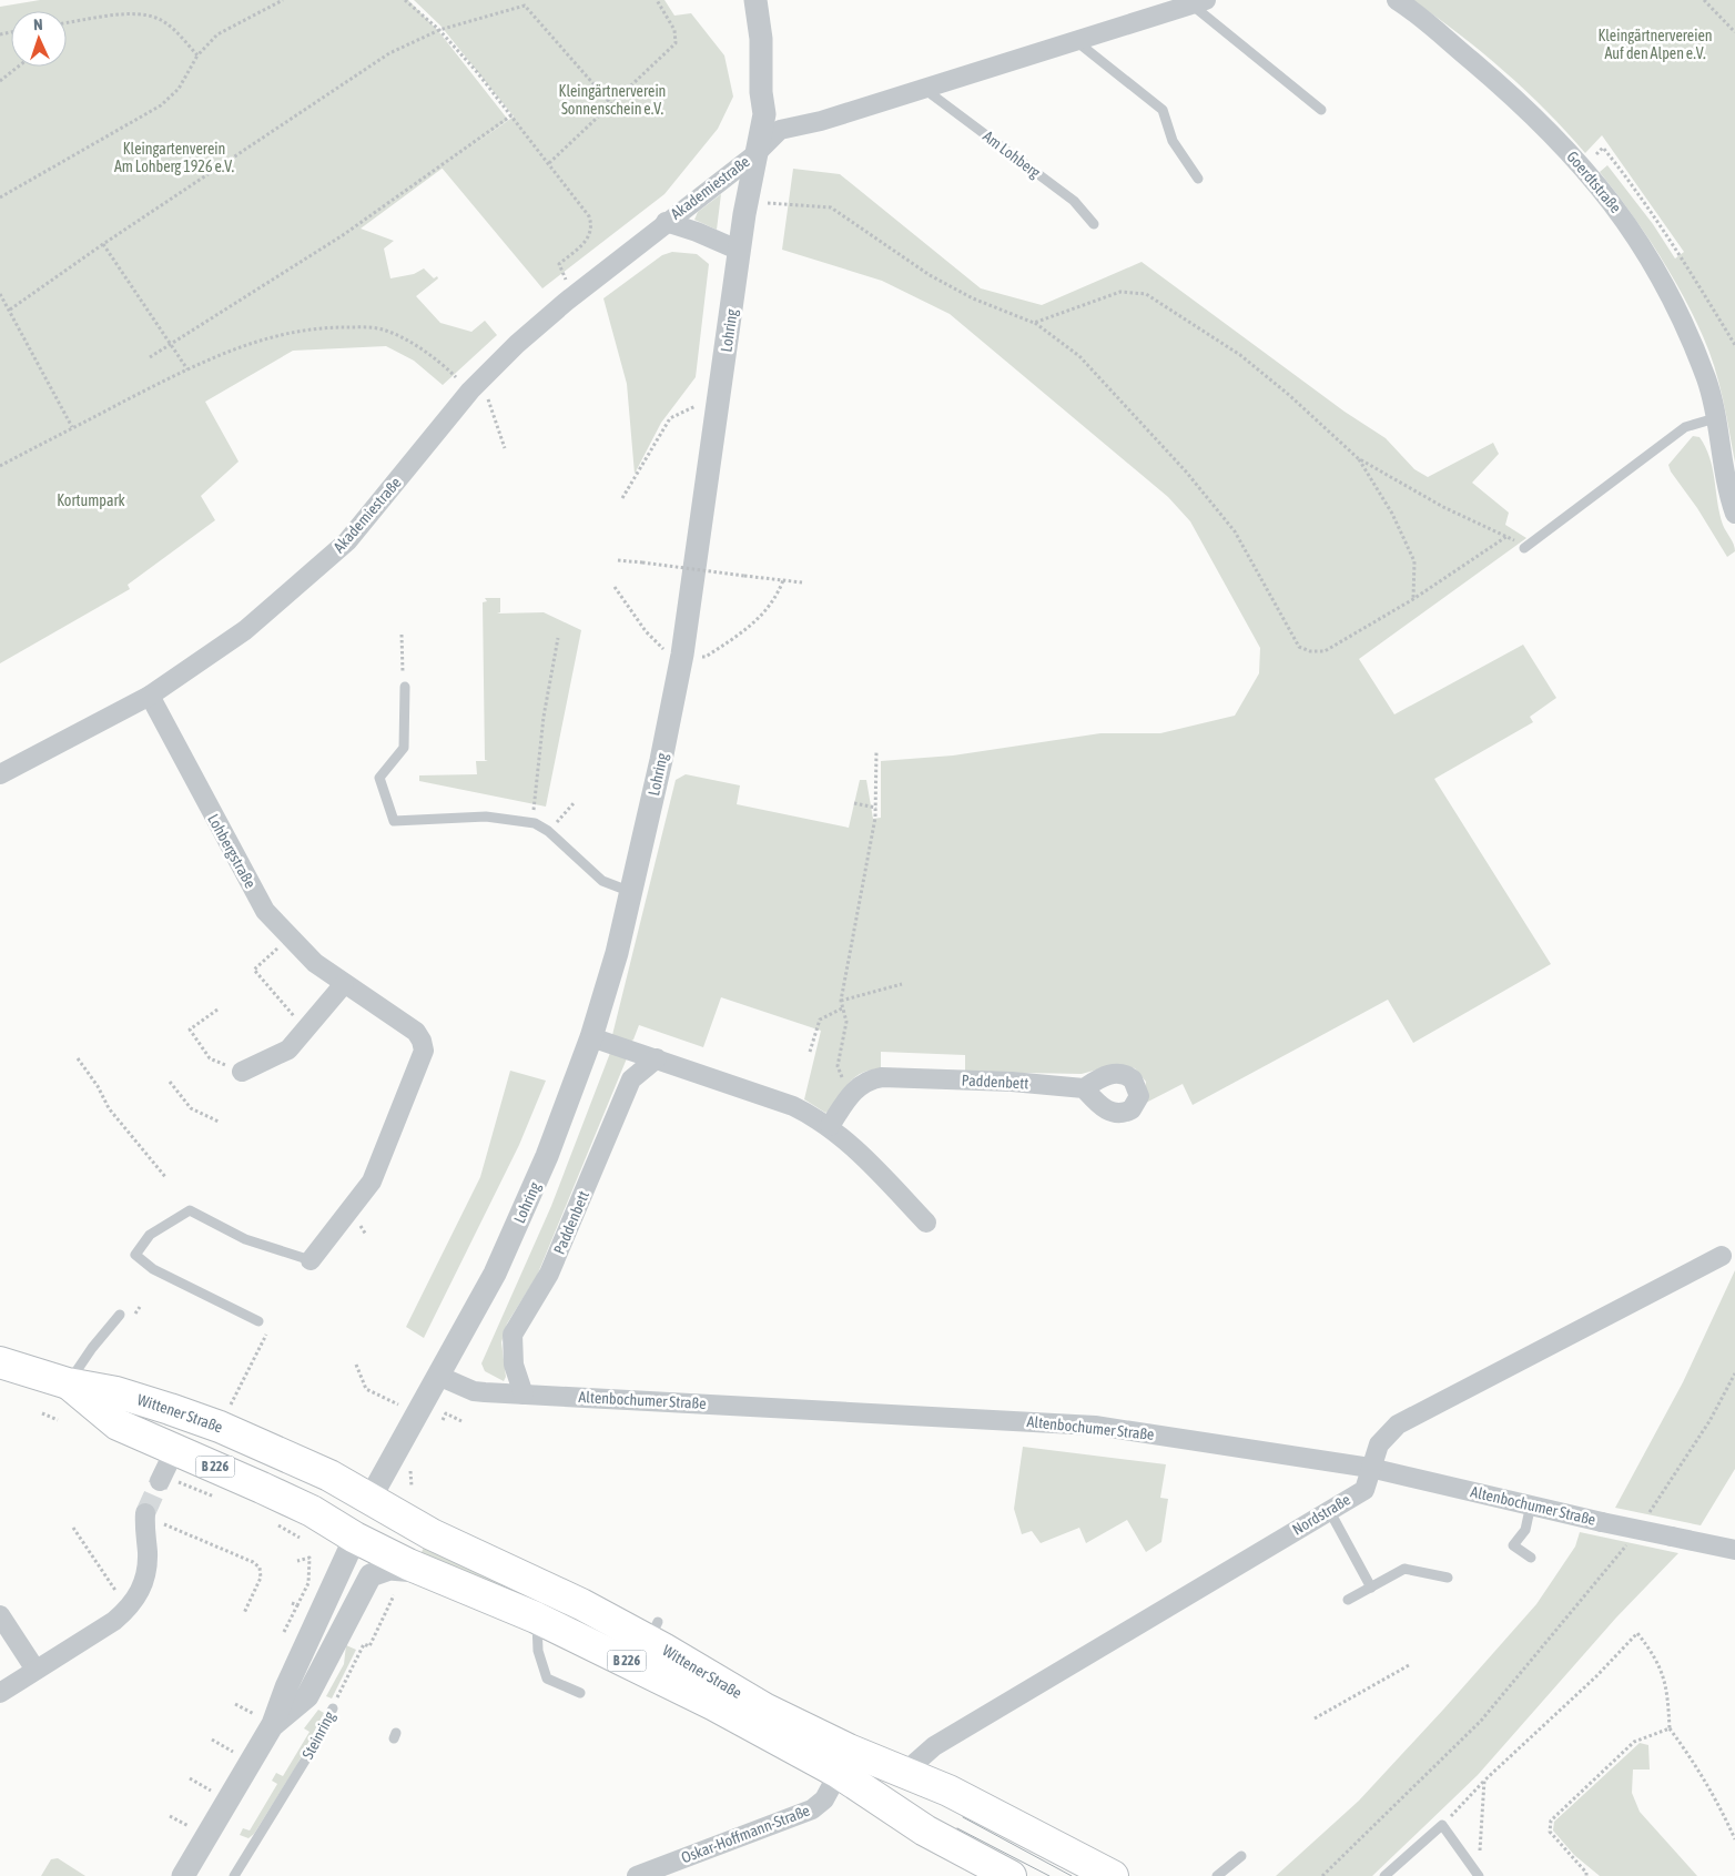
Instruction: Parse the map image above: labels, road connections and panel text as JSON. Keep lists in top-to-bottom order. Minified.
{"streets":{"main road":["Wittener Straße","B 226"],"street":["Goerdtstraße","Akademiestraße","Lohring","Lohbergstraße","Paddenbett","Altenbochumer Straße","Nordstraße","Steinring","Oskar-Hoffmann-Straße"],"lane":["Am Lohberg"]},"crossings":[["Akademiestraße","Lohring"],["Akademiestraße","Lohbergstraße"],["Lohring","Altenbochumer Straße"],["Lohring","Wittener Straße"],["Paddenbett","Altenbochumer Straße"],["Altenbochumer Straße","Nordstraße"],["Wittener Straße","Nordstraße"],["Wittener Straße","Steinring"],["Wittener Straße","Oskar-Hoffmann-Straße"]],"parks":["Kleingärtnervereien Auf den Alpen e.V.","Kleingärtnerverein Sonnenschein e.V.","Kleingartenverein Am Lohberg 1926 e.V.","Kortumpark"],"north":"top"}
